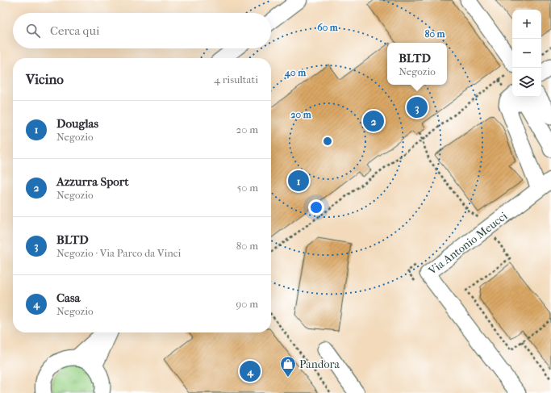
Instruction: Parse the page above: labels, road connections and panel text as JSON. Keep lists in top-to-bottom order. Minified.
{"streets":{"street":["Via Antonio Meucci"]},"places":{"shop":["Pandora"]},"page":{"map_buttons":["+","−"],"search":"Cerca qui","popup":["BLTD","Negozio"],"heading":["Vicino","4 risultati"],"pins":["3","2","1","4"],"list":[{"mark":"1","name":"Douglas","note":"Negozio","value":"20 m"},{"mark":"2","name":"Azzurra Sport","note":"Negozio","value":"50 m"},{"mark":"3","name":"BLTD","note":"Negozio · Via Parco da Vinci","value":"80 m"},{"mark":"4","name":"Casa","note":"Negozio","value":"90 m"}]},"rings":["60 m","80 m","40 m","20 m"]}
